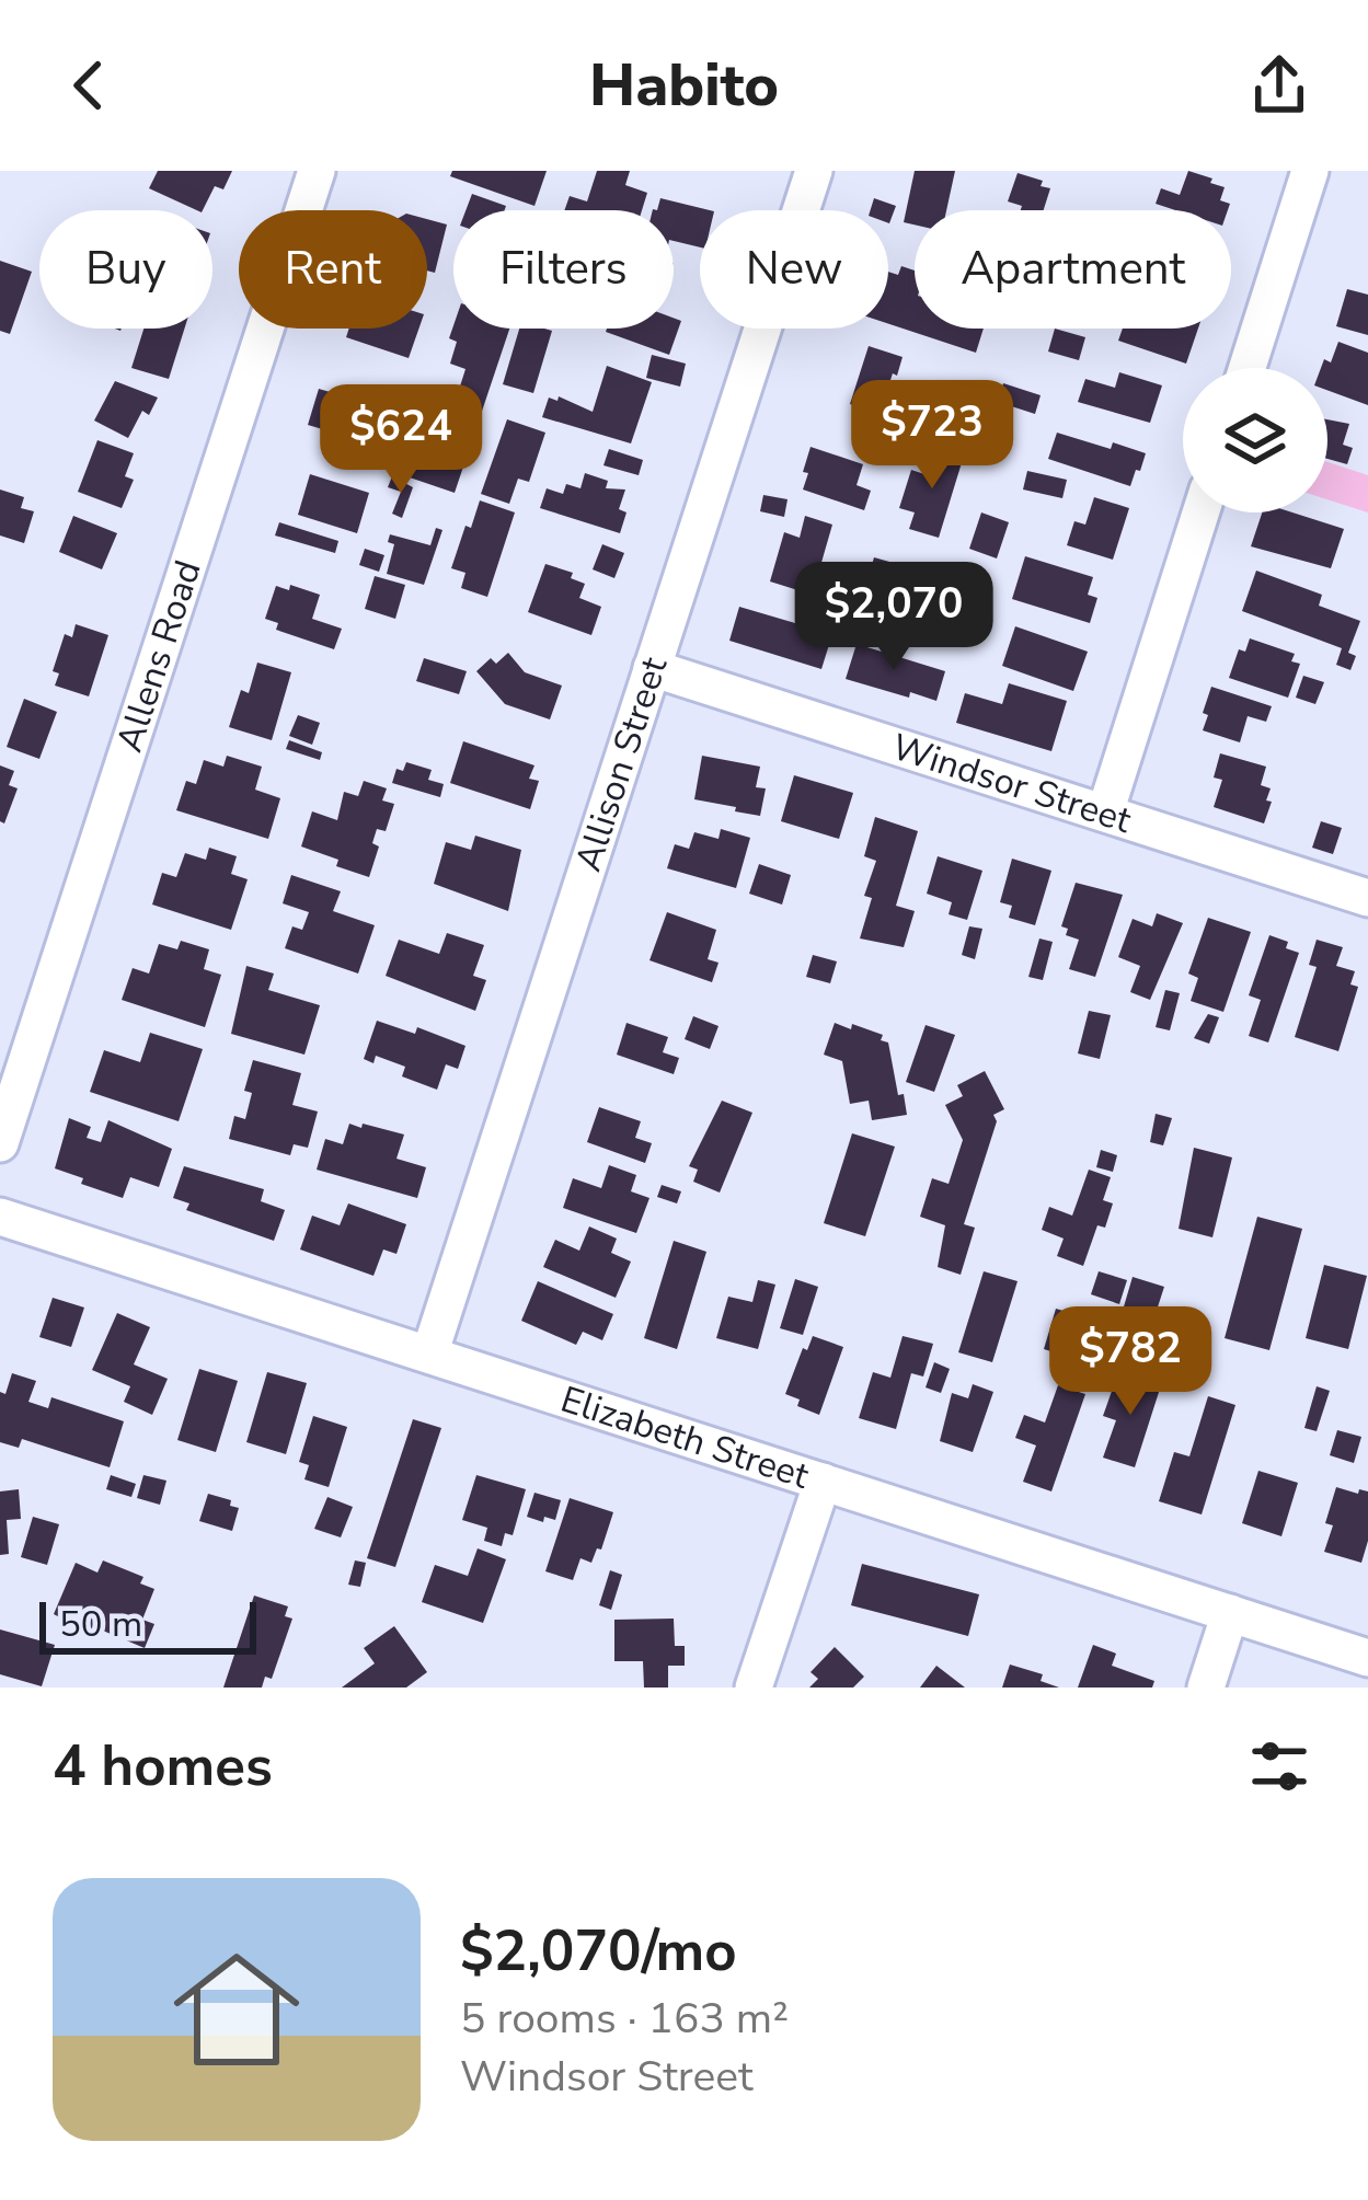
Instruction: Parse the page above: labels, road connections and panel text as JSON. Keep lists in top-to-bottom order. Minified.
{"streets":{"street":["Allens Road","Allison Street","Windsor Street","Elizabeth Street"]},"crossings":[["Allison Street","Windsor Street"],["Allison Street","Elizabeth Street"]],"scale_bar":"50 m","page":{"header":"Habito","chip":["Buy","Rent","Filters","New","Apartment"],"price":["$723","$624","$2,070","$782"],"scale":"50 m","heading":"4 homes","list":[{"name":"$2,070/mo","note":"5 rooms · 163 m² · Windsor Street"}]}}
